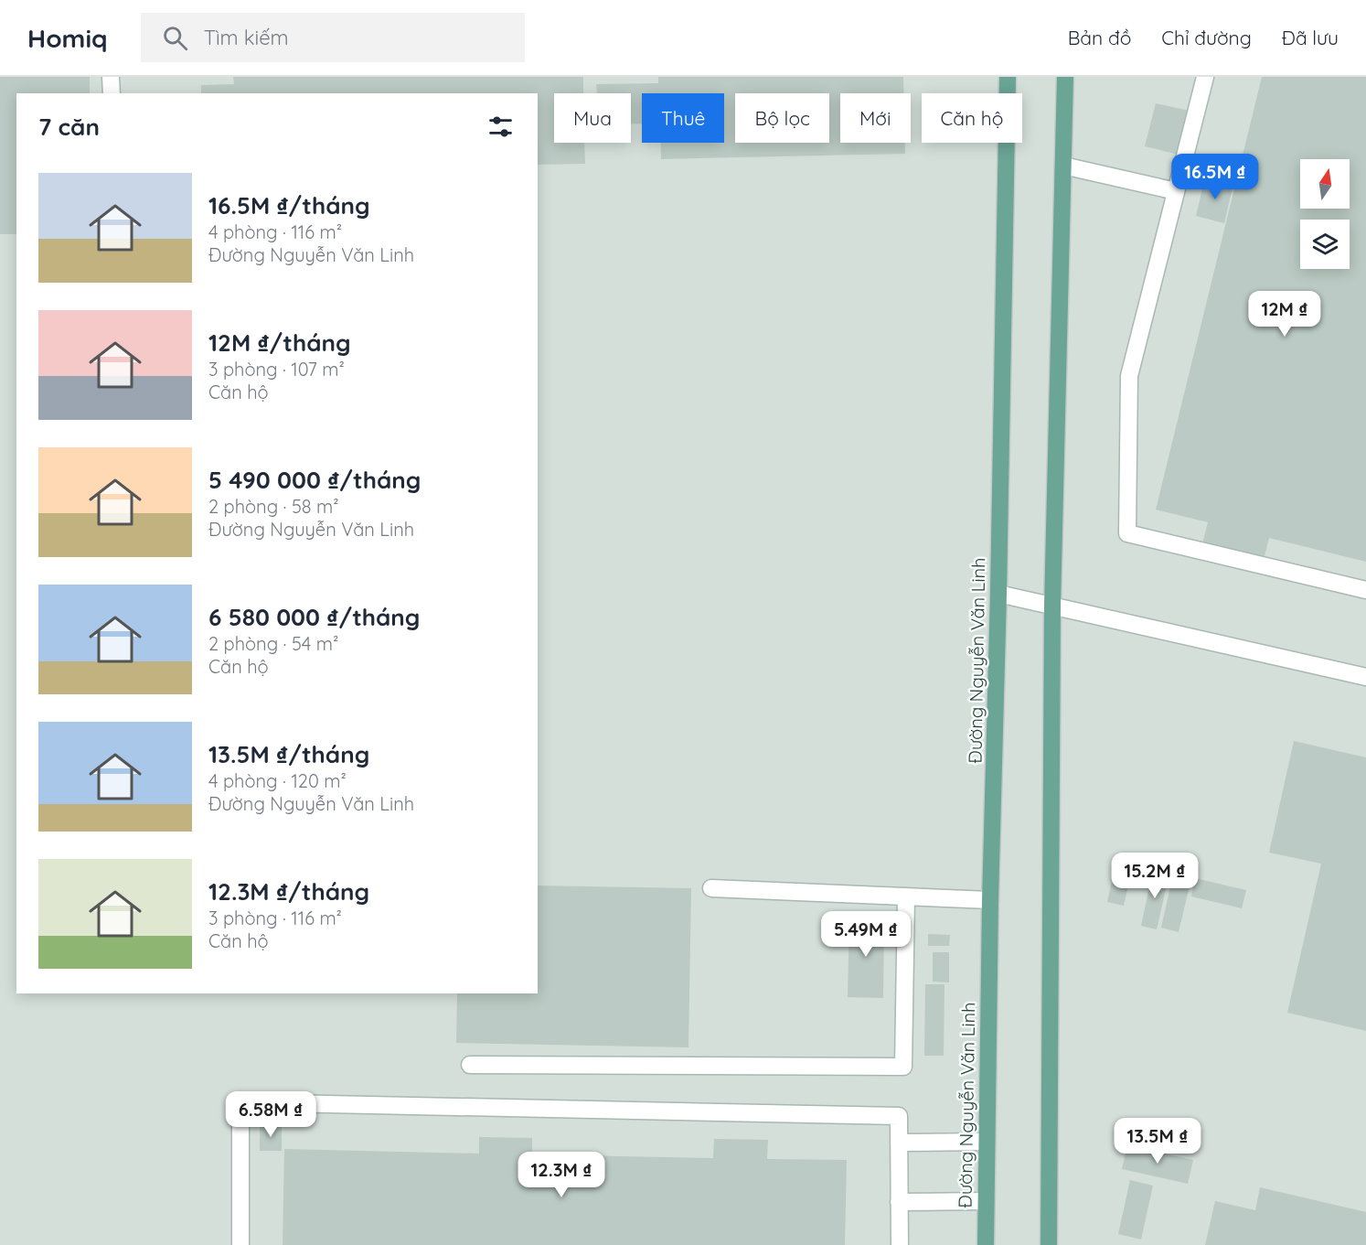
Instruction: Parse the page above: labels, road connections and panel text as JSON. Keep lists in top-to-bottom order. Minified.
{"streets":{"main road":["Đường Nguyễn Văn Linh"]},"north":"top","page":{"header":"Homiq","search":"Tìm kiếm","nav":["Bản đồ","Chỉ đường","Đã lưu"],"chip":["Mua","Thuê","Bộ lọc","Mới","Căn hộ"],"heading":"7 căn","price":["16.5M ₫","12M ₫","15.2M ₫","5.49M ₫","6.58M ₫","13.5M ₫","12.3M ₫"],"list":[{"name":"16.5M ₫/tháng","note":"4 phòng · 116 m² · Đường Nguyễn Văn Linh"},{"name":"12M ₫/tháng","note":"3 phòng · 107 m² · Căn hộ"},{"name":"5 490 000 ₫/tháng","note":"2 phòng · 58 m² · Đường Nguyễn Văn Linh"},{"name":"6 580 000 ₫/tháng","note":"2 phòng · 54 m² · Căn hộ"},{"name":"13.5M ₫/tháng","note":"4 phòng · 120 m² · Đường Nguyễn Văn Linh"},{"name":"12.3M ₫/tháng","note":"3 phòng · 116 m² · Căn hộ"}]}}
